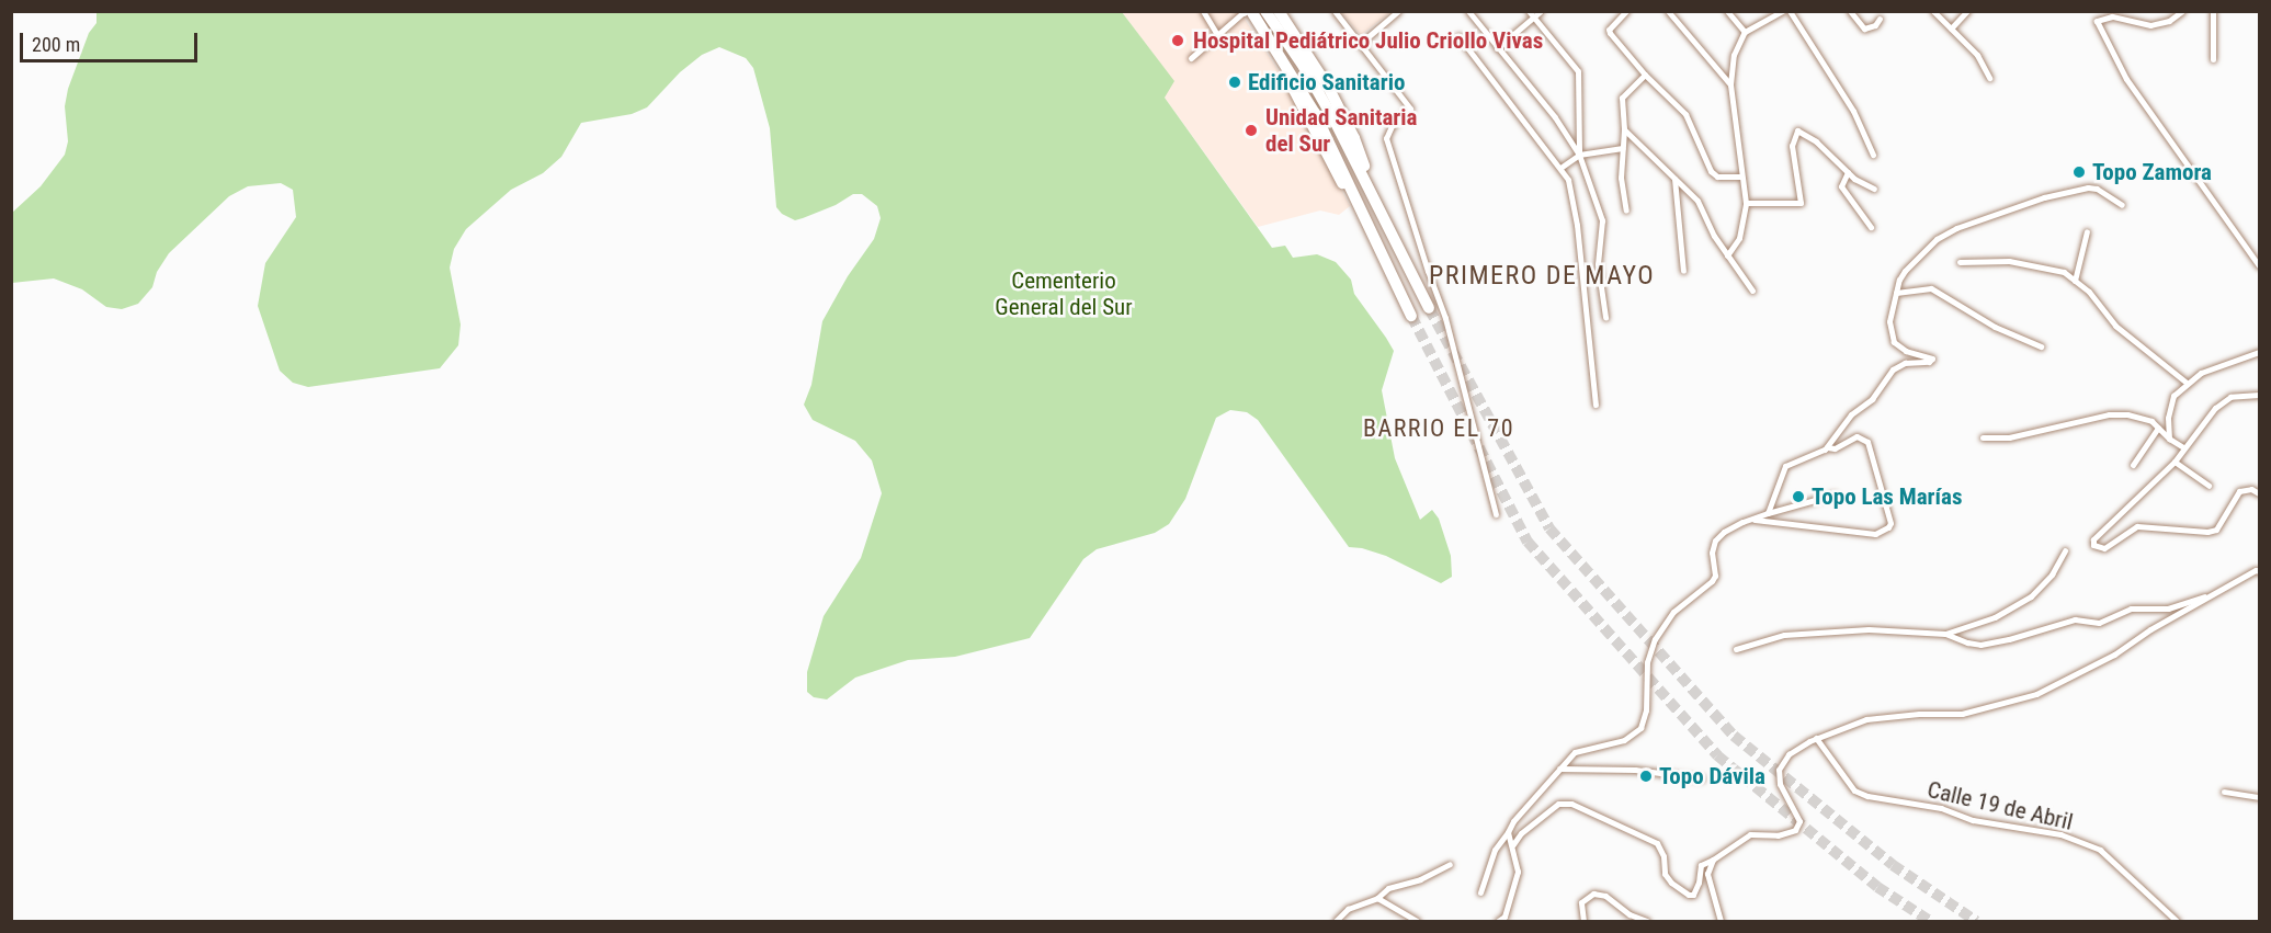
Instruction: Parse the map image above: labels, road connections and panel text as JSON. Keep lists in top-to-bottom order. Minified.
{"streets":{"street":["Calle 19 de Abril"]},"districts":["PRIMERO DE MAYO","BARRIO EL 70"],"parks":["Cementerio General del Sur"],"places":["Hospital Pediátrico Julio Criollo Vivas","Edificio Sanitario","Unidad Sanitaria del Sur","Topo Zamora","Topo Las Marías","Topo Dávila"],"scale_bar":"200 m"}
